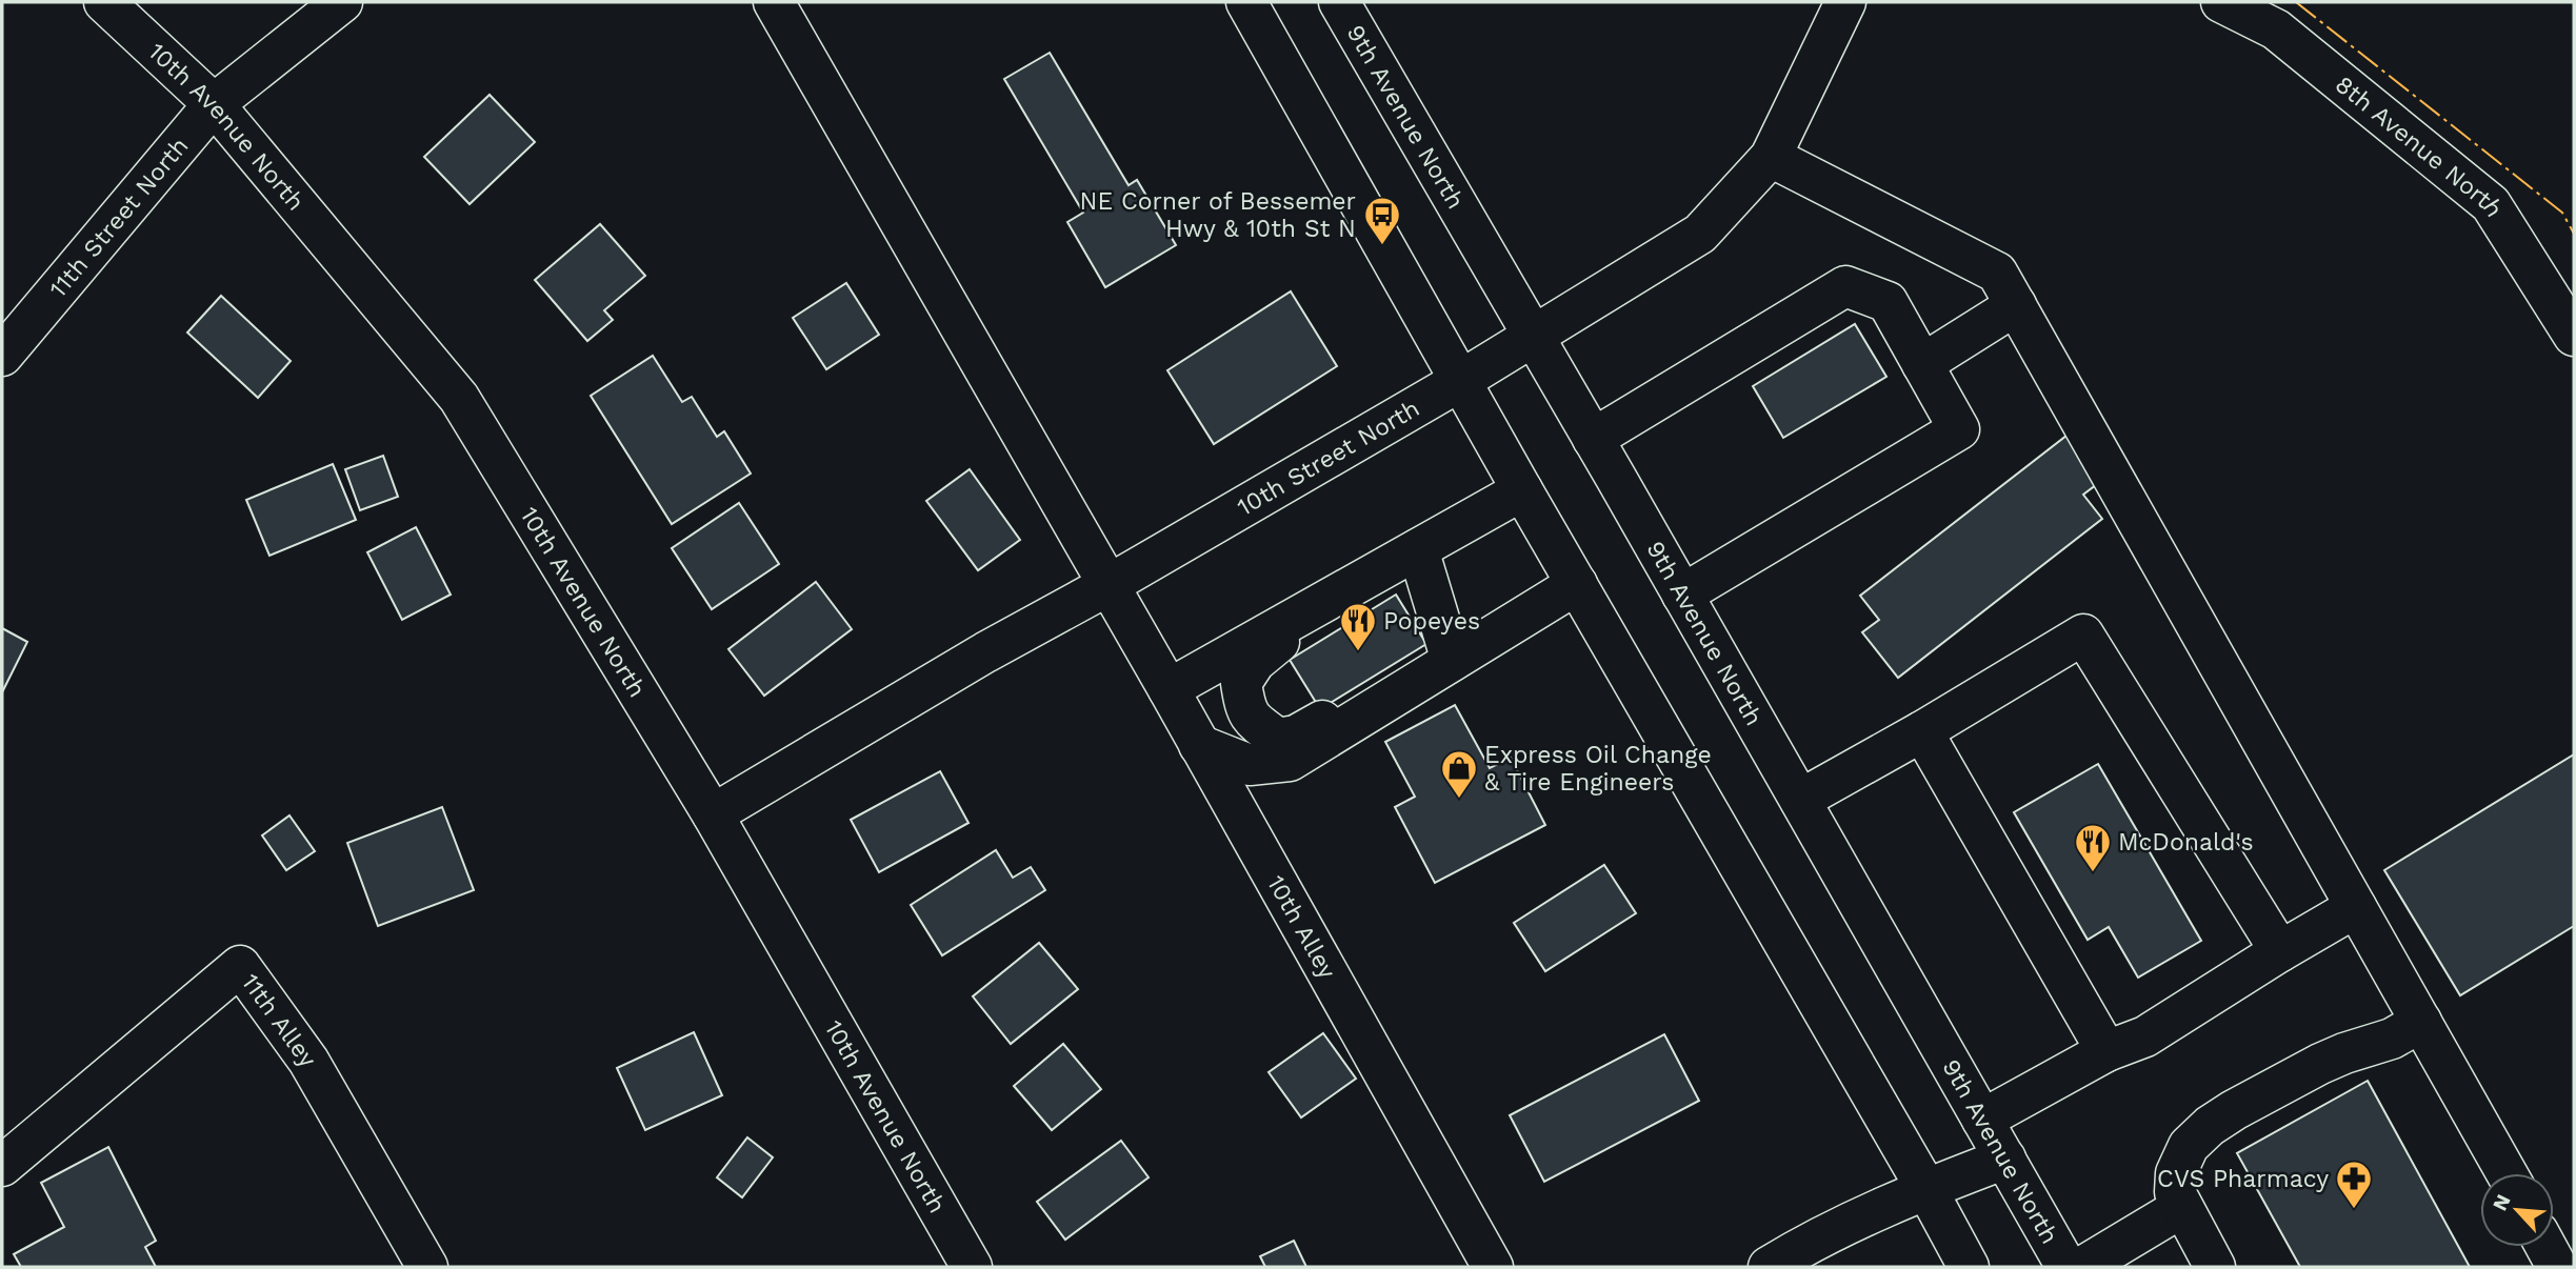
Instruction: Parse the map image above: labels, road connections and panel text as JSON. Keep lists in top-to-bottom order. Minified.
{"streets":{"street":["9th Avenue North","10th Avenue North","8th Avenue North","11th Street North","10th Street North","10th Alley","11th Alley"]},"crossings":[["9th Avenue North","10th Street North"],["10th Avenue North","11th Street North"],["10th Avenue North","10th Street North"],["10th Street North","10th Alley"]],"places":{"bus stop":["NE Corner of Bessemer Hwy & 10th St N"],"restaurant":["Popeyes","McDonald's"],"shop":["Express Oil Change & Tire Engineers"],"pharmacy":["CVS Pharmacy"]},"north":"top left"}
